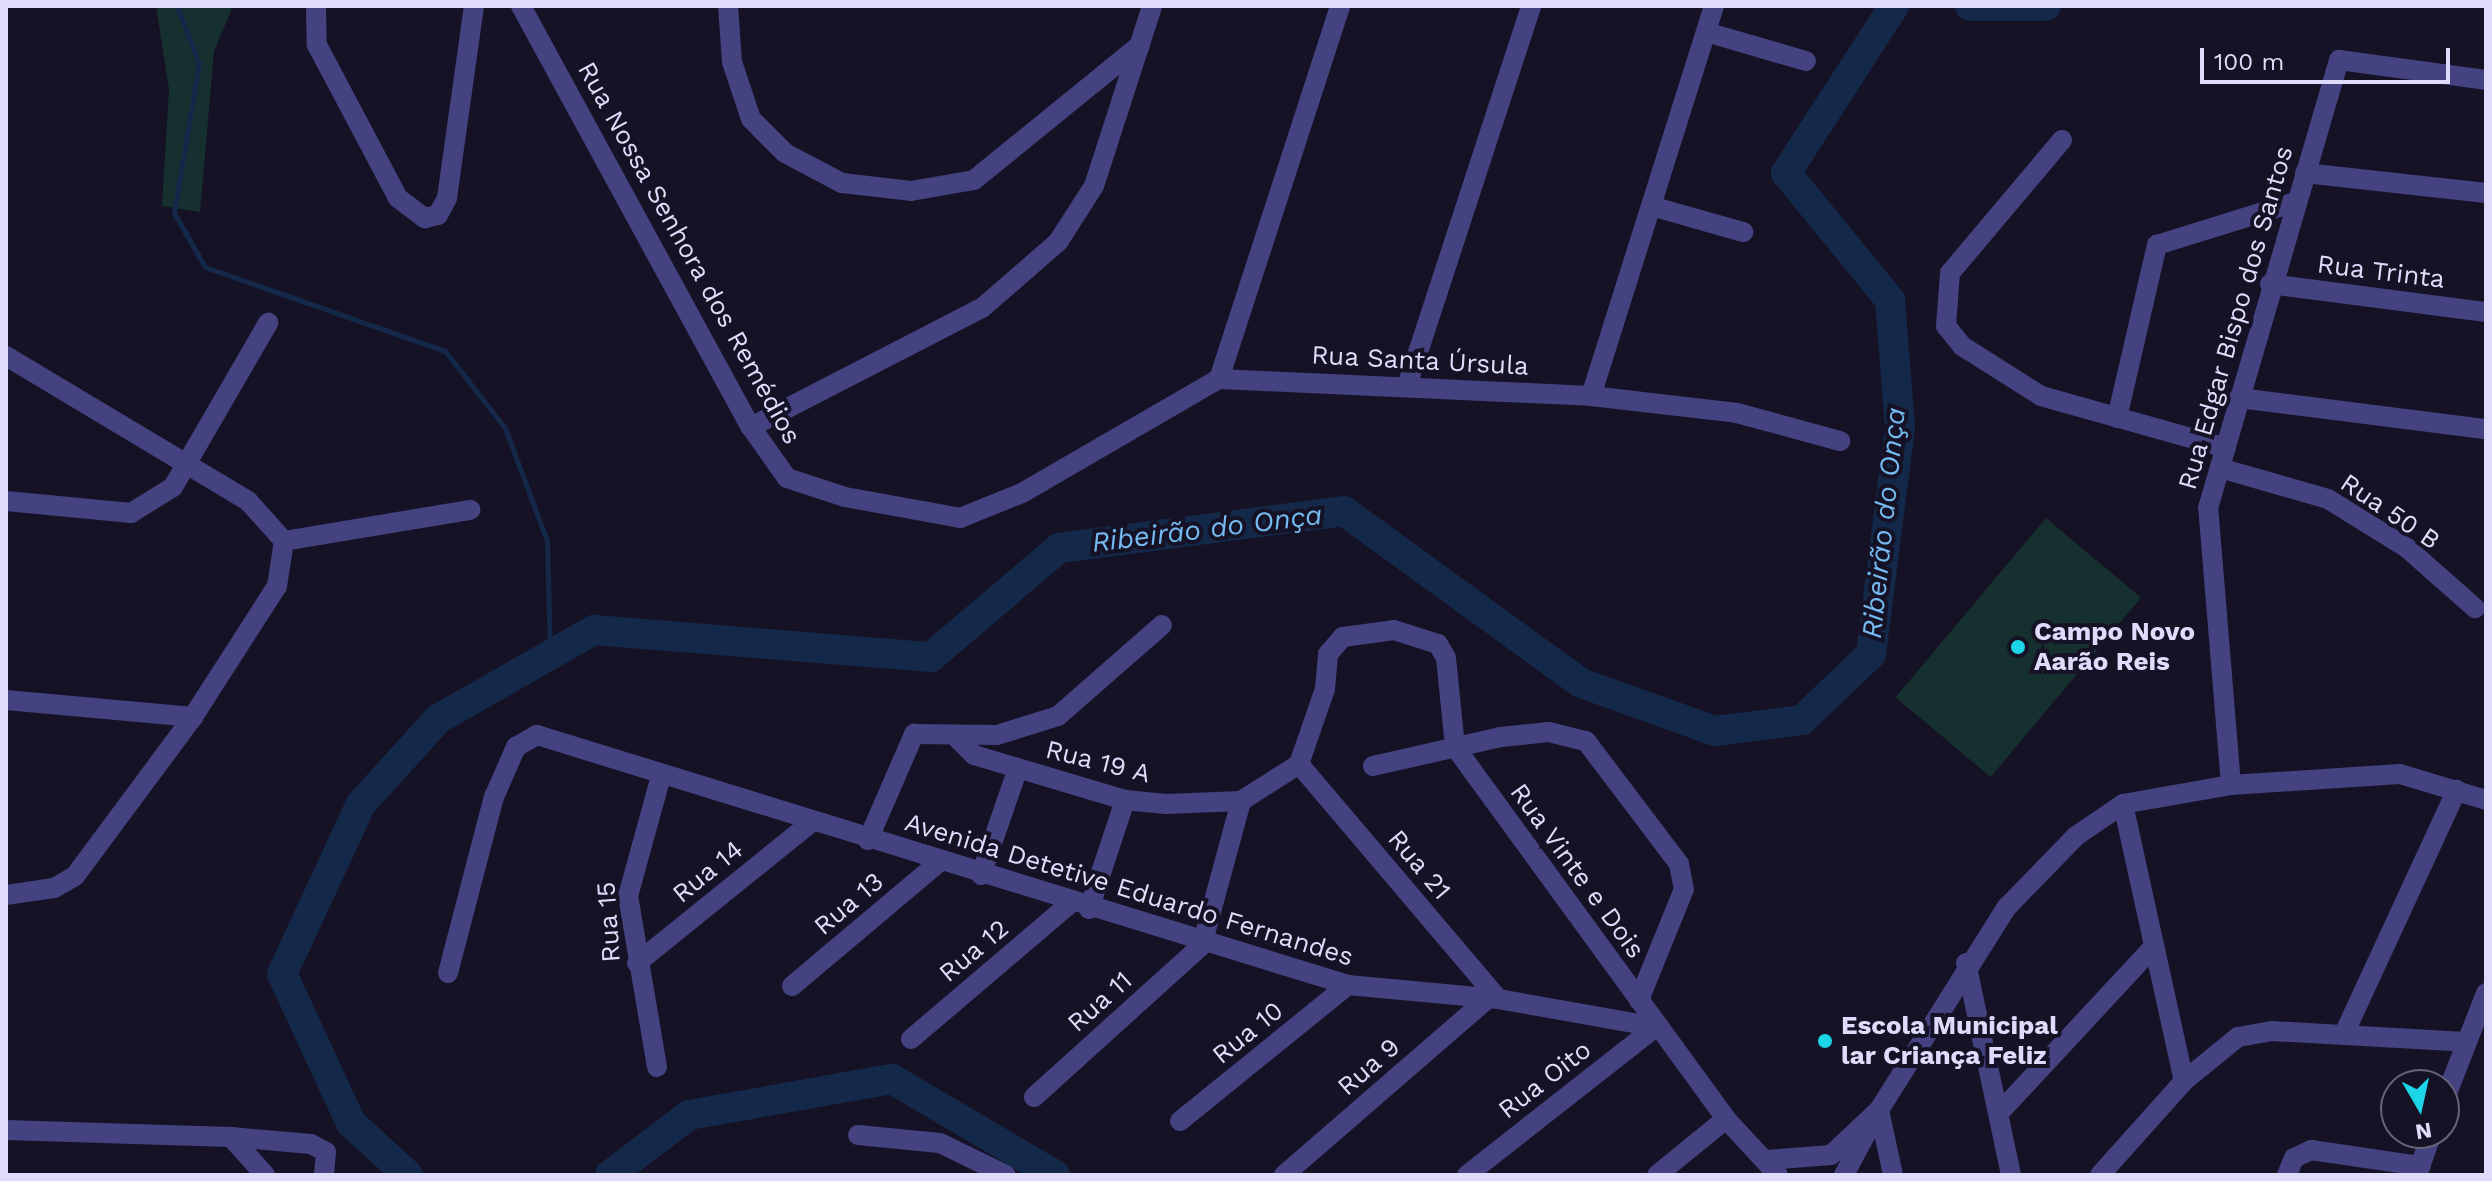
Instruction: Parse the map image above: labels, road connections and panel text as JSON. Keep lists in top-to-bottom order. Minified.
{"streets":{"street":["Rua Nossa Senhora dos Remédios","Rua Trinta","Rua Edgar Bispo dos Santos","Rua Santa Úrsula","Rua 50 B","Rua 19 A","Rua 21","Rua Vinte e Dois","Rua 14","Avenida Detetive Eduardo Fernandes","Rua 13","Rua 15","Rua 12","Rua 11","Rua 10","Rua 9","Rua Oito"]},"crossings":[["Rua Nossa Senhora dos Remédios","Rua Santa Úrsula"],["Rua Trinta","Rua Edgar Bispo dos Santos"],["Rua Edgar Bispo dos Santos","Rua 50 B"],["Rua 19 A","Avenida Detetive Eduardo Fernandes"],["Rua 21","Avenida Detetive Eduardo Fernandes"],["Rua 21","Rua 9"],["Rua Vinte e Dois","Avenida Detetive Eduardo Fernandes"],["Rua Vinte e Dois","Rua Oito"],["Rua 14","Avenida Detetive Eduardo Fernandes"],["Rua 14","Rua 15"],["Avenida Detetive Eduardo Fernandes","Rua 13"],["Avenida Detetive Eduardo Fernandes","Rua 15"],["Avenida Detetive Eduardo Fernandes","Rua 12"],["Avenida Detetive Eduardo Fernandes","Rua 11"],["Avenida Detetive Eduardo Fernandes","Rua 10"],["Avenida Detetive Eduardo Fernandes","Rua 9"],["Avenida Detetive Eduardo Fernandes","Rua Oito"]],"water":["Ribeirão do Onça"],"places":["Campo Novo Aarão Reis","Escola Municipal lar Criança Feliz"],"scale_bar":"100 m","north":"bottom"}
